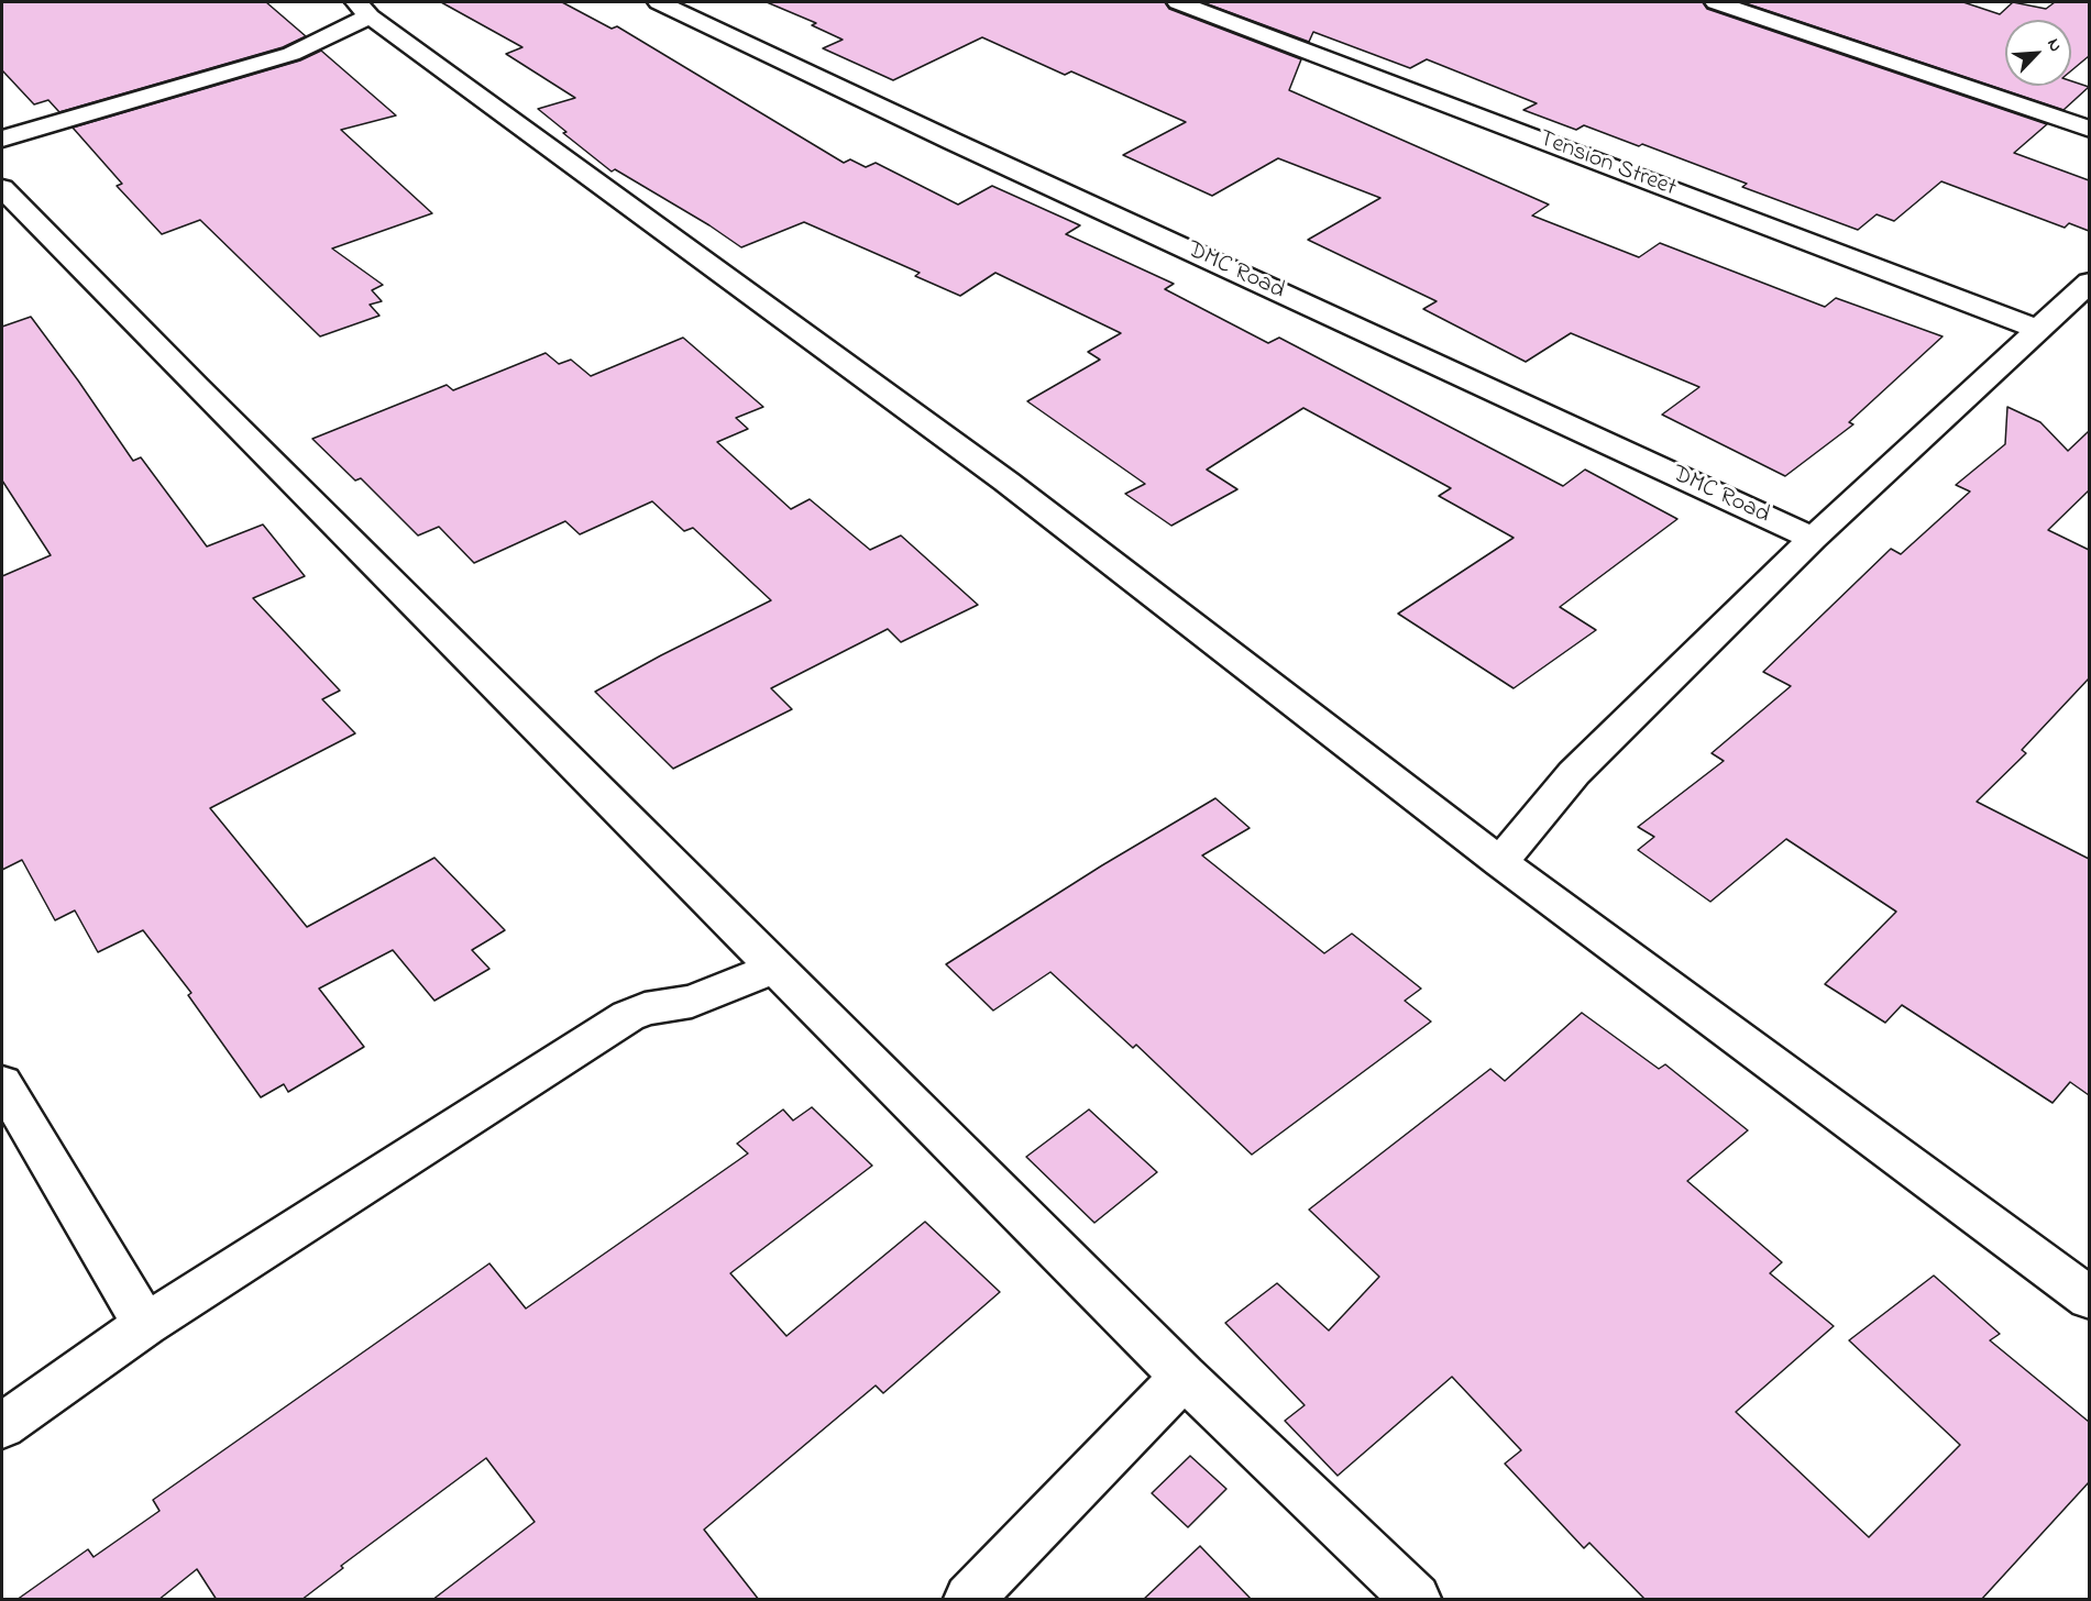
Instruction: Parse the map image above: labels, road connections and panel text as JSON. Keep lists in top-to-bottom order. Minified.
{"streets":{"street":["Tension Street","DMC Road"]},"north":"top right"}
